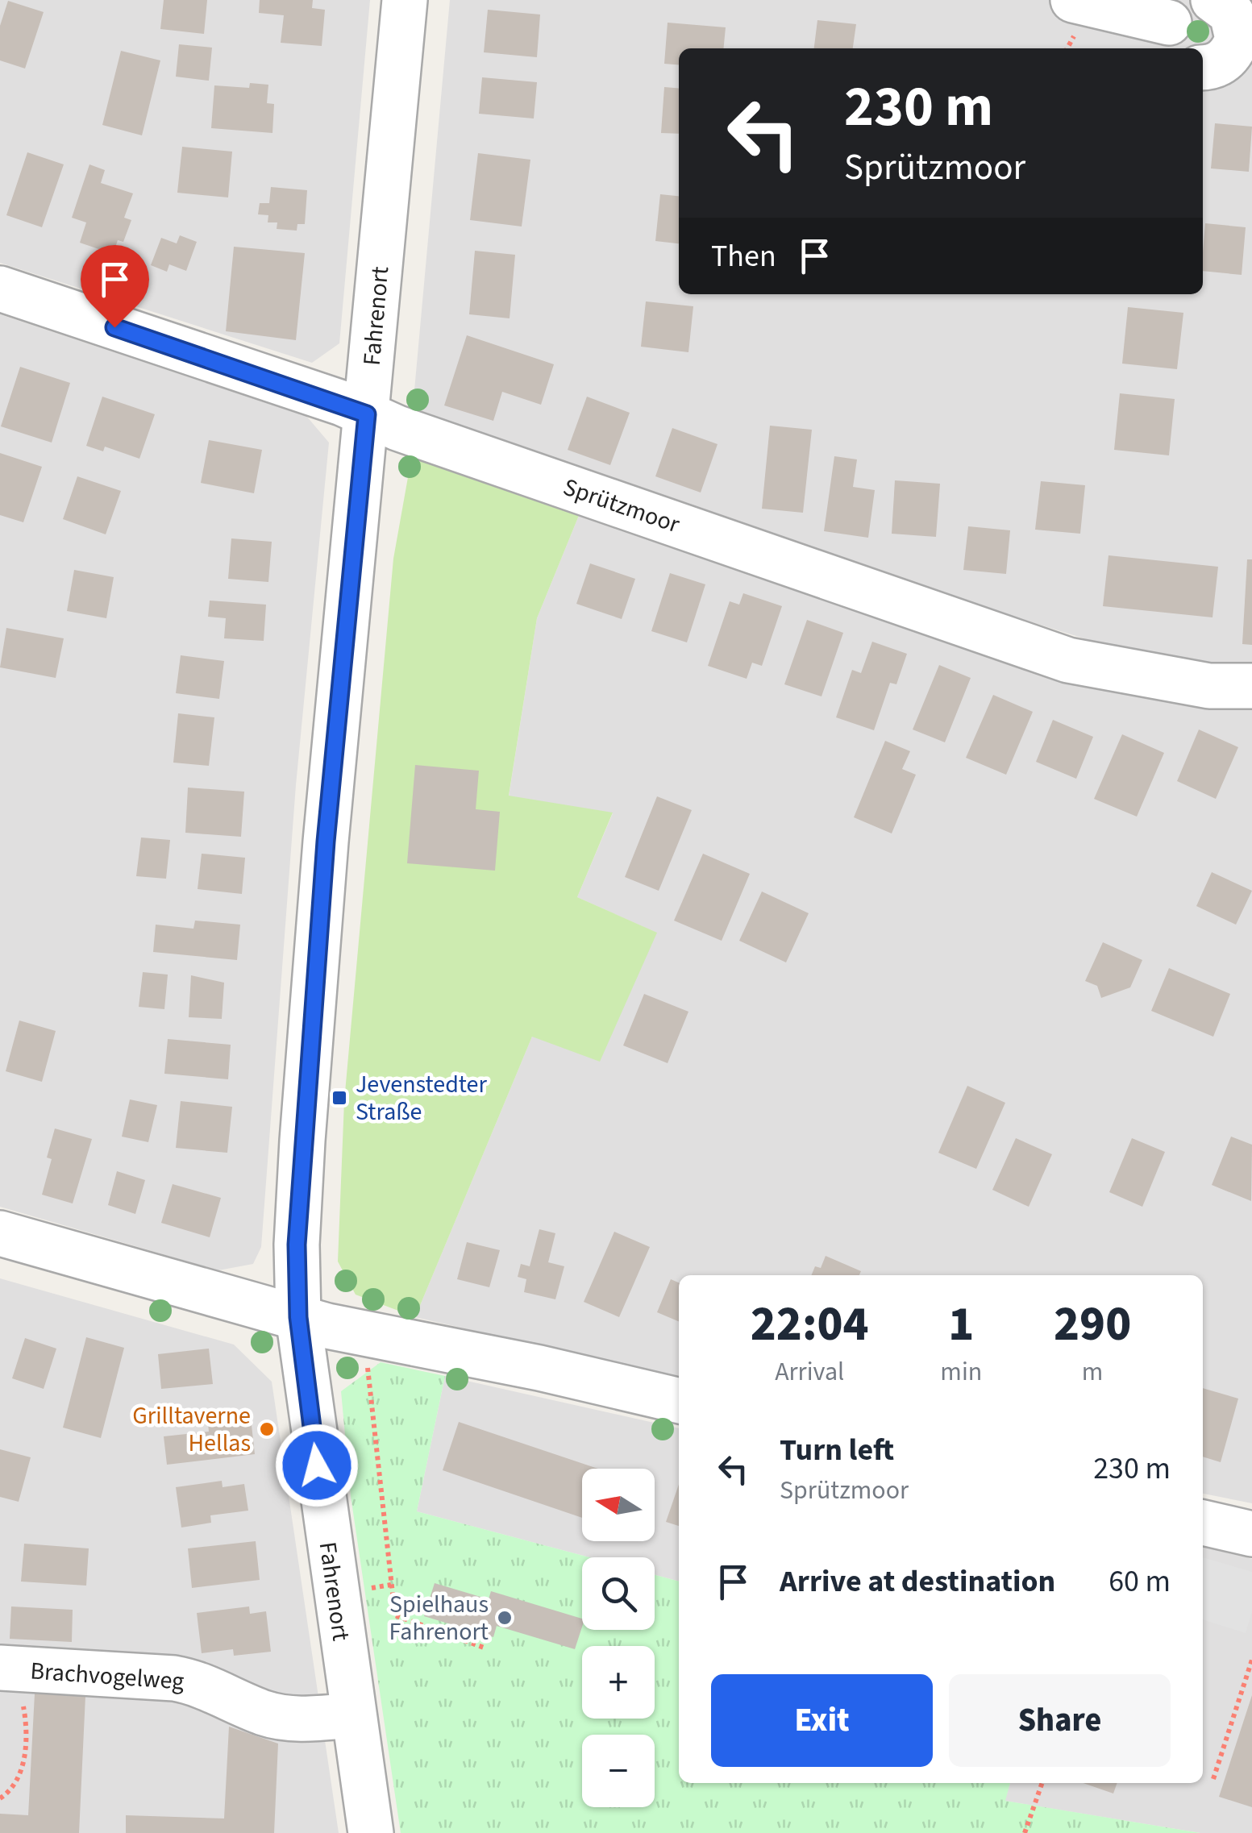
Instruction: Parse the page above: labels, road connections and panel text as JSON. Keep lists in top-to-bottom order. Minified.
{"streets":{"street":["Fahrenort","Sprützmoor","Brachvogelweg"]},"crossings":[["Fahrenort","Sprützmoor"],["Fahrenort","Brachvogelweg"]],"places":{"transit":["Jevenstedter Straße"],"other":["Grilltaverne Hellas","Spielhaus Fahrenort"]},"north":"left","page":{"turn":["230 m","Sprützmoor"],"then":"Then","eta":["22:04","Arrival","1","min","290","m"],"list":[{"name":"Turn left","note":"Sprützmoor","value":"230 m"},{"name":"Arrive at destination","value":"60 m"}],"map_buttons":["+","−"],"buttons":["Exit","Share"]}}
